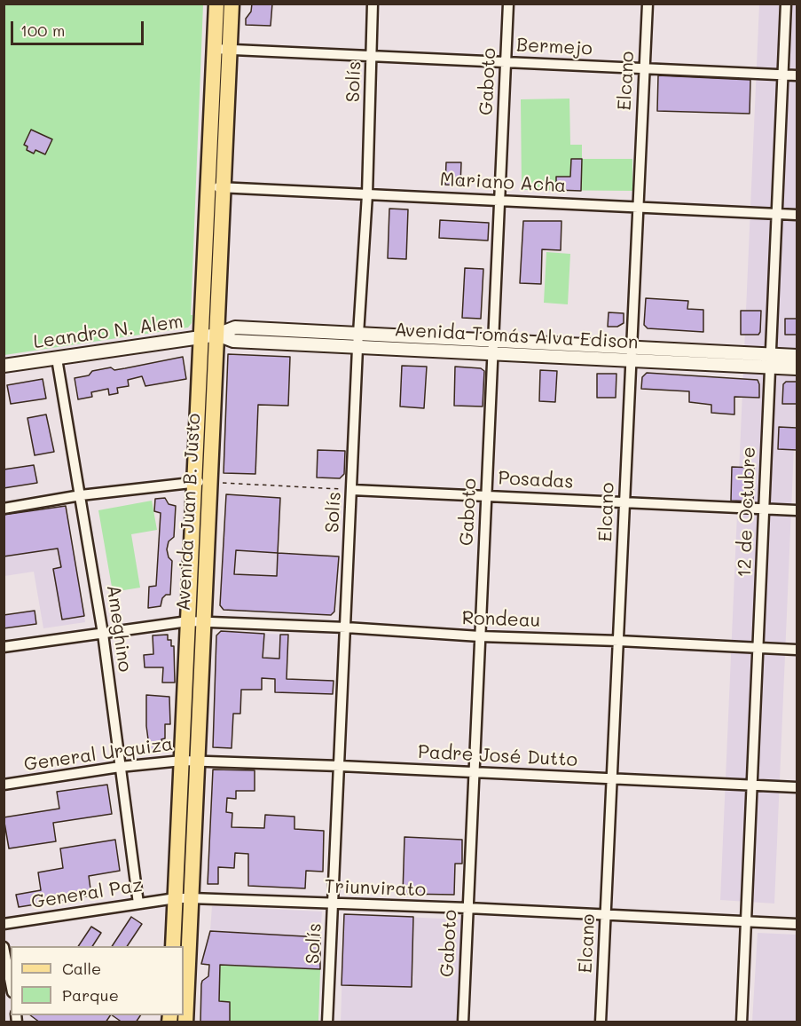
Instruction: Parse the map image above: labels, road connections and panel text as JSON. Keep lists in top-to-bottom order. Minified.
{"streets":{"main road":["Leandro N. Alem","Avenida Tomás Alva Edison","Avenida Juan B. Justo"],"street":["Bermejo","Elcano","Solís","Gaboto","Mariano Acha","Posadas","12 de Octubre","Rondeau","Ameghino","General Urquiza","Padre José Dutto","Triunvirato","General Paz"]},"crossings":[["Bermejo","Elcano"],["Bermejo","Solís"],["Bermejo","Gaboto"],["Bermejo","Avenida Juan B. Justo"],["Bermejo","12 de Octubre"],["Elcano","Mariano Acha"],["Elcano","Avenida Tomás Alva Edison"],["Elcano","Posadas"],["Elcano","Rondeau"],["Elcano","Padre José Dutto"],["Elcano","Triunvirato"],["Solís","Mariano Acha"],["Solís","Avenida Tomás Alva Edison"],["Solís","Posadas"],["Solís","Rondeau"],["Solís","Padre José Dutto"],["Solís","Triunvirato"],["Gaboto","Mariano Acha"],["Gaboto","Avenida Tomás Alva Edison"],["Gaboto","Posadas"],["Gaboto","Rondeau"],["Gaboto","Padre José Dutto"],["Gaboto","Triunvirato"],["Mariano Acha","Avenida Juan B. Justo"],["Mariano Acha","12 de Octubre"],["Leandro N. Alem","Avenida Tomás Alva Edison"],["Leandro N. Alem","Avenida Juan B. Justo"],["Leandro N. Alem","Ameghino"],["Avenida Tomás Alva Edison","Avenida Juan B. Justo"],["Avenida Tomás Alva Edison","12 de Octubre"],["Posadas","12 de Octubre"],["Avenida Juan B. Justo","Rondeau"],["Avenida Juan B. Justo","General Urquiza"],["Avenida Juan B. Justo","Padre José Dutto"],["Avenida Juan B. Justo","Triunvirato"],["Avenida Juan B. Justo","General Paz"],["12 de Octubre","Rondeau"],["12 de Octubre","Padre José Dutto"],["12 de Octubre","Triunvirato"],["Rondeau","Ameghino"],["Ameghino","General Urquiza"],["Ameghino","General Paz"],["General Urquiza","Padre José Dutto"],["Triunvirato","General Paz"]],"legend":["Calle","Parque"],"scale_bar":"100 m"}
